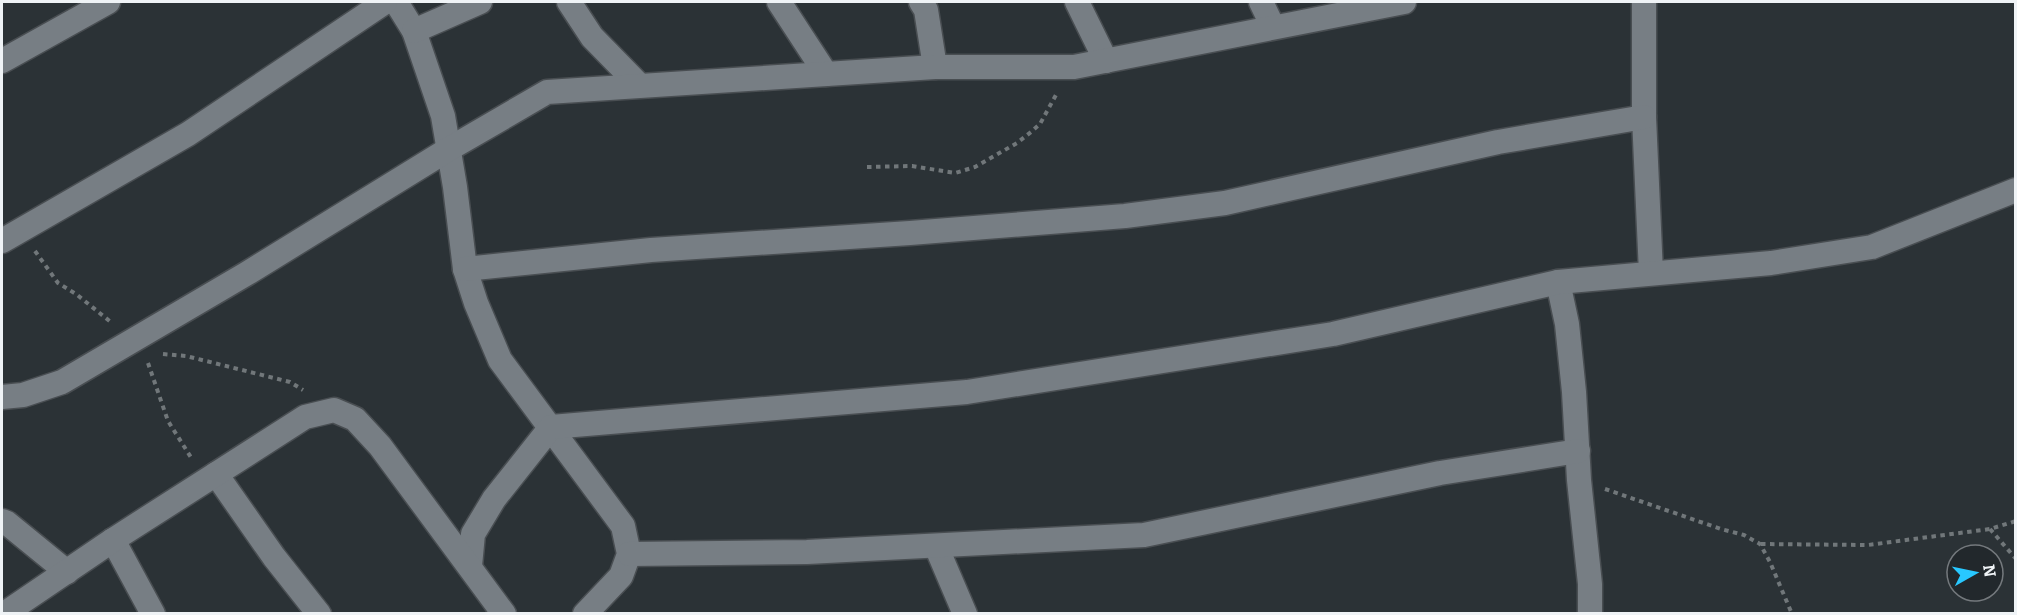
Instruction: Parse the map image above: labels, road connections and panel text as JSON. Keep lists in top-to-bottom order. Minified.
{"north":"right"}
